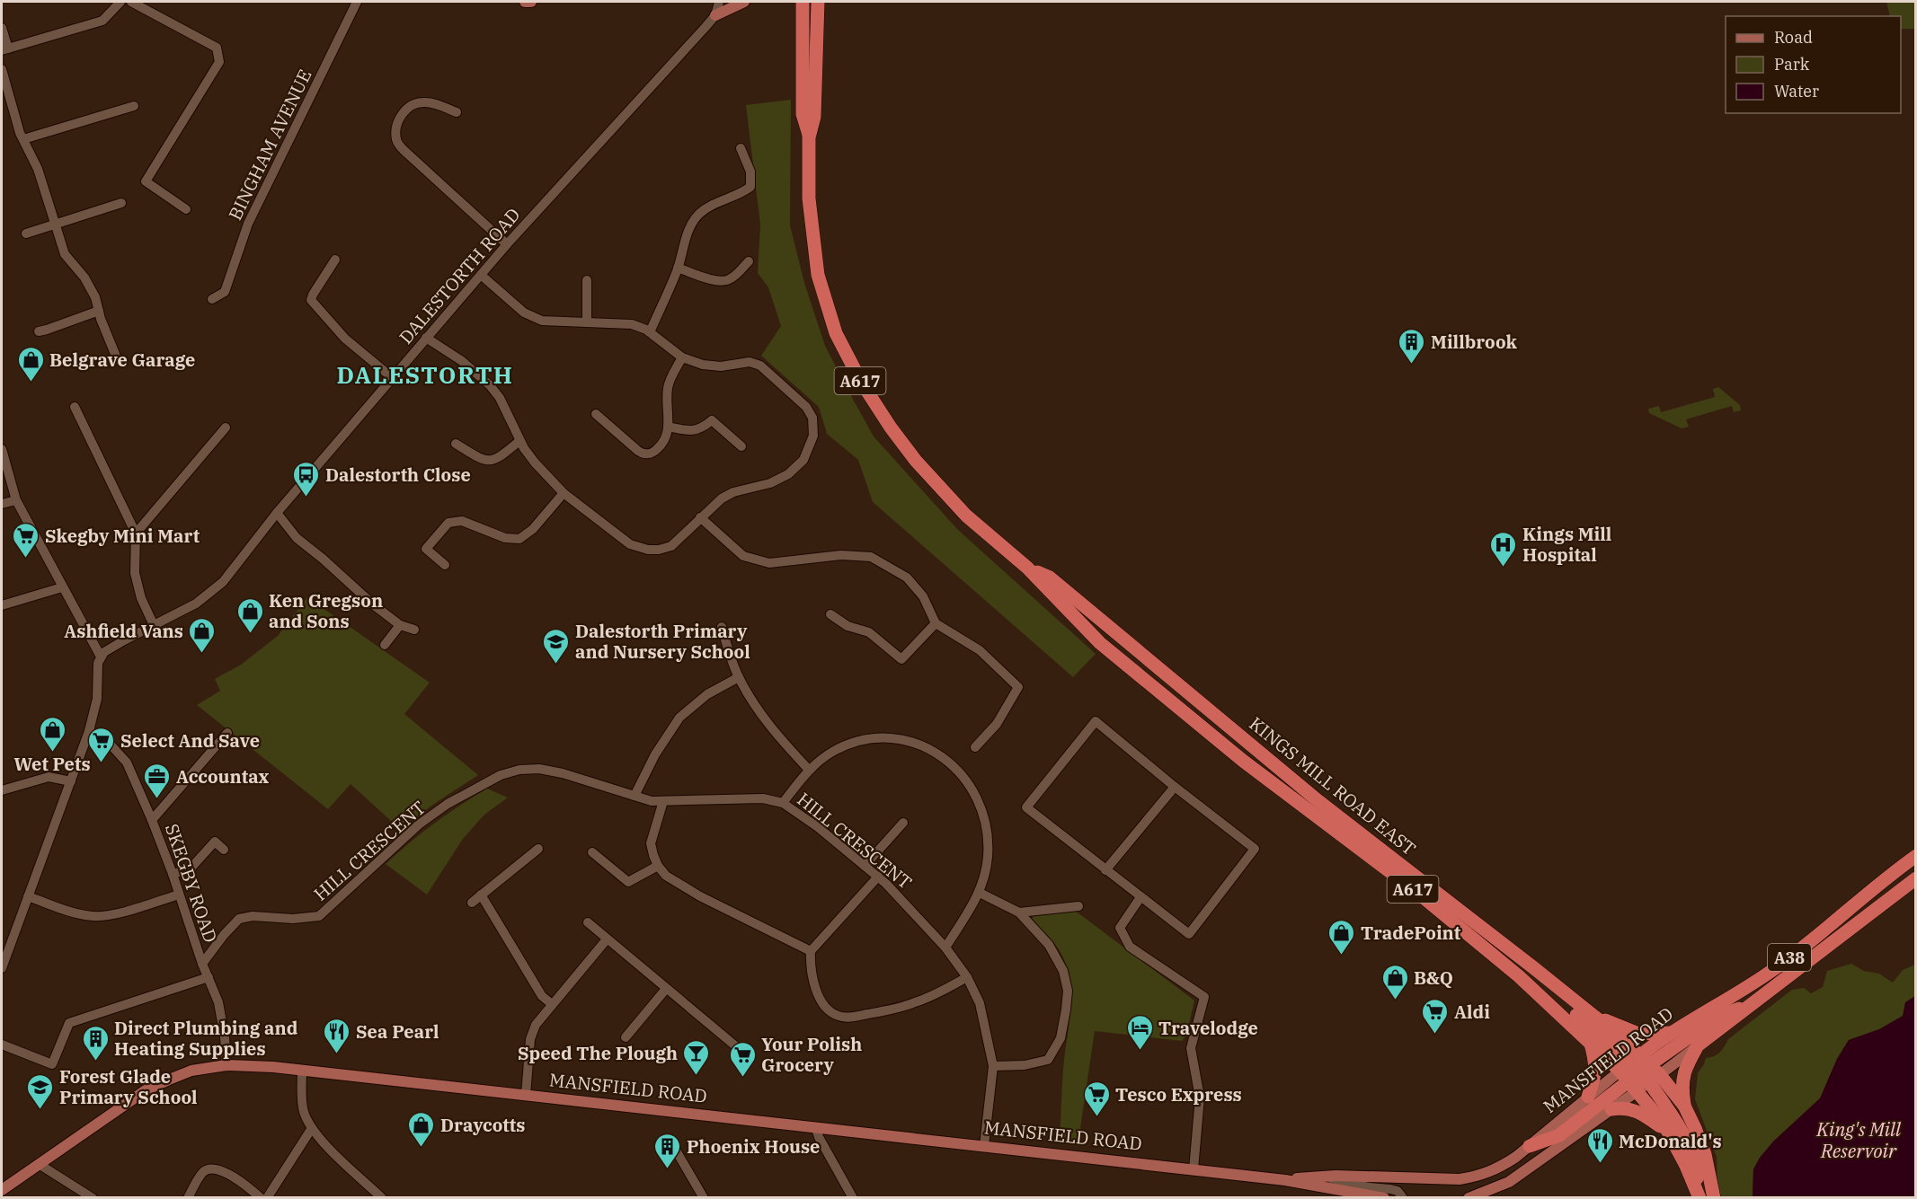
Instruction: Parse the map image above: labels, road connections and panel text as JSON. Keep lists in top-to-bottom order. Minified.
{"streets":{"highway":["A617","KINGS MILL ROAD EAST","A38","MANSFIELD ROAD"],"street":["BINGHAM AVENUE","DALESTORTH ROAD","HILL CRESCENT","SKEGBY ROAD"]},"crossings":[["A617","KINGS MILL ROAD EAST"],["A617","MANSFIELD ROAD"],["KINGS MILL ROAD EAST","MANSFIELD ROAD"],["HILL CRESCENT","SKEGBY ROAD"],["HILL CRESCENT","MANSFIELD ROAD"],["SKEGBY ROAD","MANSFIELD ROAD"]],"districts":["DALESTORTH"],"water":["King's Mill Reservoir"],"places":{"building":["Millbrook","Direct Plumbing and Heating Supplies","Phoenix House"],"shop":["Belgrave Garage","Ken Gregson and Sons","Ashfield Vans","Wet Pets","TradePoint","B&Q","Draycotts"],"bus stop":["Dalestorth Close"],"supermarket":["Skegby Mini Mart","Select And Save","Aldi","Your Polish Grocery","Tesco Express"],"hospital":["Kings Mill Hospital"],"school or university":["Dalestorth Primary and Nursery School","Forest Glade Primary School"],"office":["Accountax"],"hotel":["Travelodge"],"restaurant":["Sea Pearl","McDonald's"],"bar":["Speed The Plough"]},"legend":["Road","Park","Water"]}
